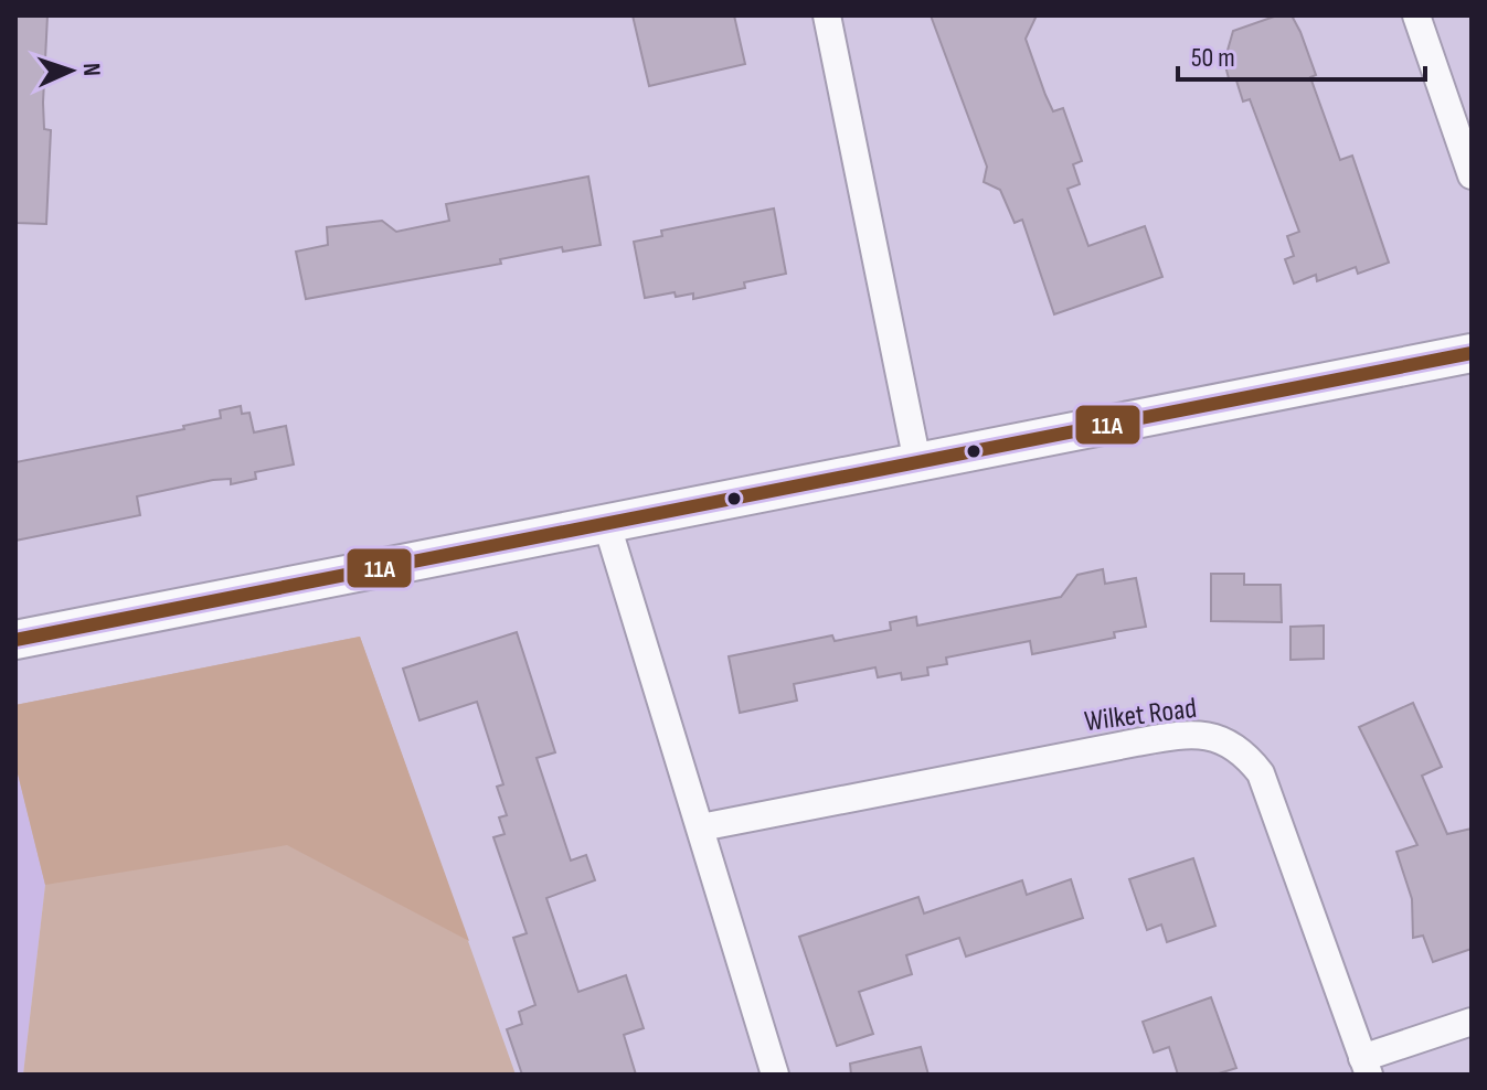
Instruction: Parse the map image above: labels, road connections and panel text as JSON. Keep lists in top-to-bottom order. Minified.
{"streets":{"street":["Wilket Road"]},"lines":["transit line 11A"],"scale_bar":"50 m","north":"right"}
